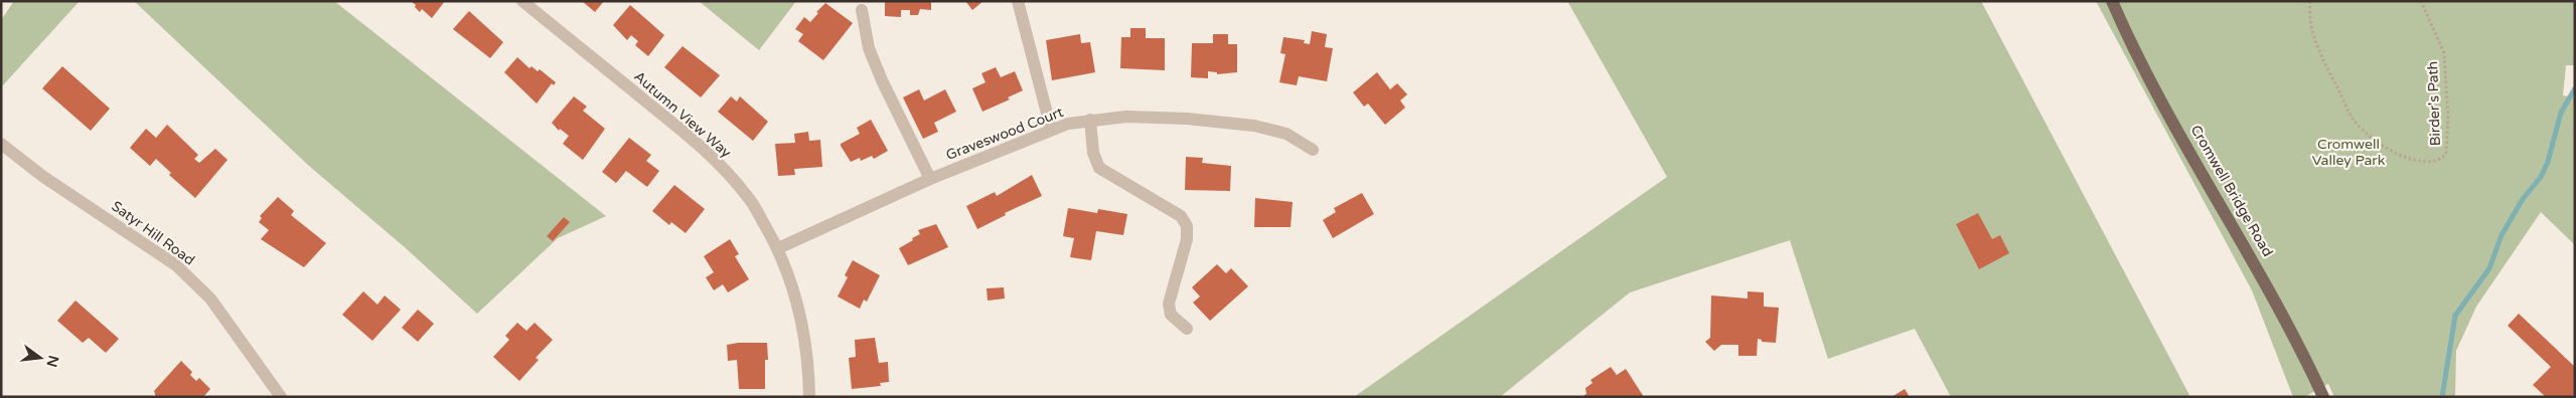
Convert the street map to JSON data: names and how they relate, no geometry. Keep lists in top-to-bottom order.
{
  "streets": {
    "main road": ["Cromwell Bridge Road"],
    "street": ["Autumn View Way", "Graveswood Court", "Satyr Hill Road"],
    "path": ["Birder's Path"]
  },
  "crossings": [
    ["Autumn View Way", "Graveswood Court"]
  ],
  "parks": ["Cromwell Valley Park"],
  "north": "right"
}
